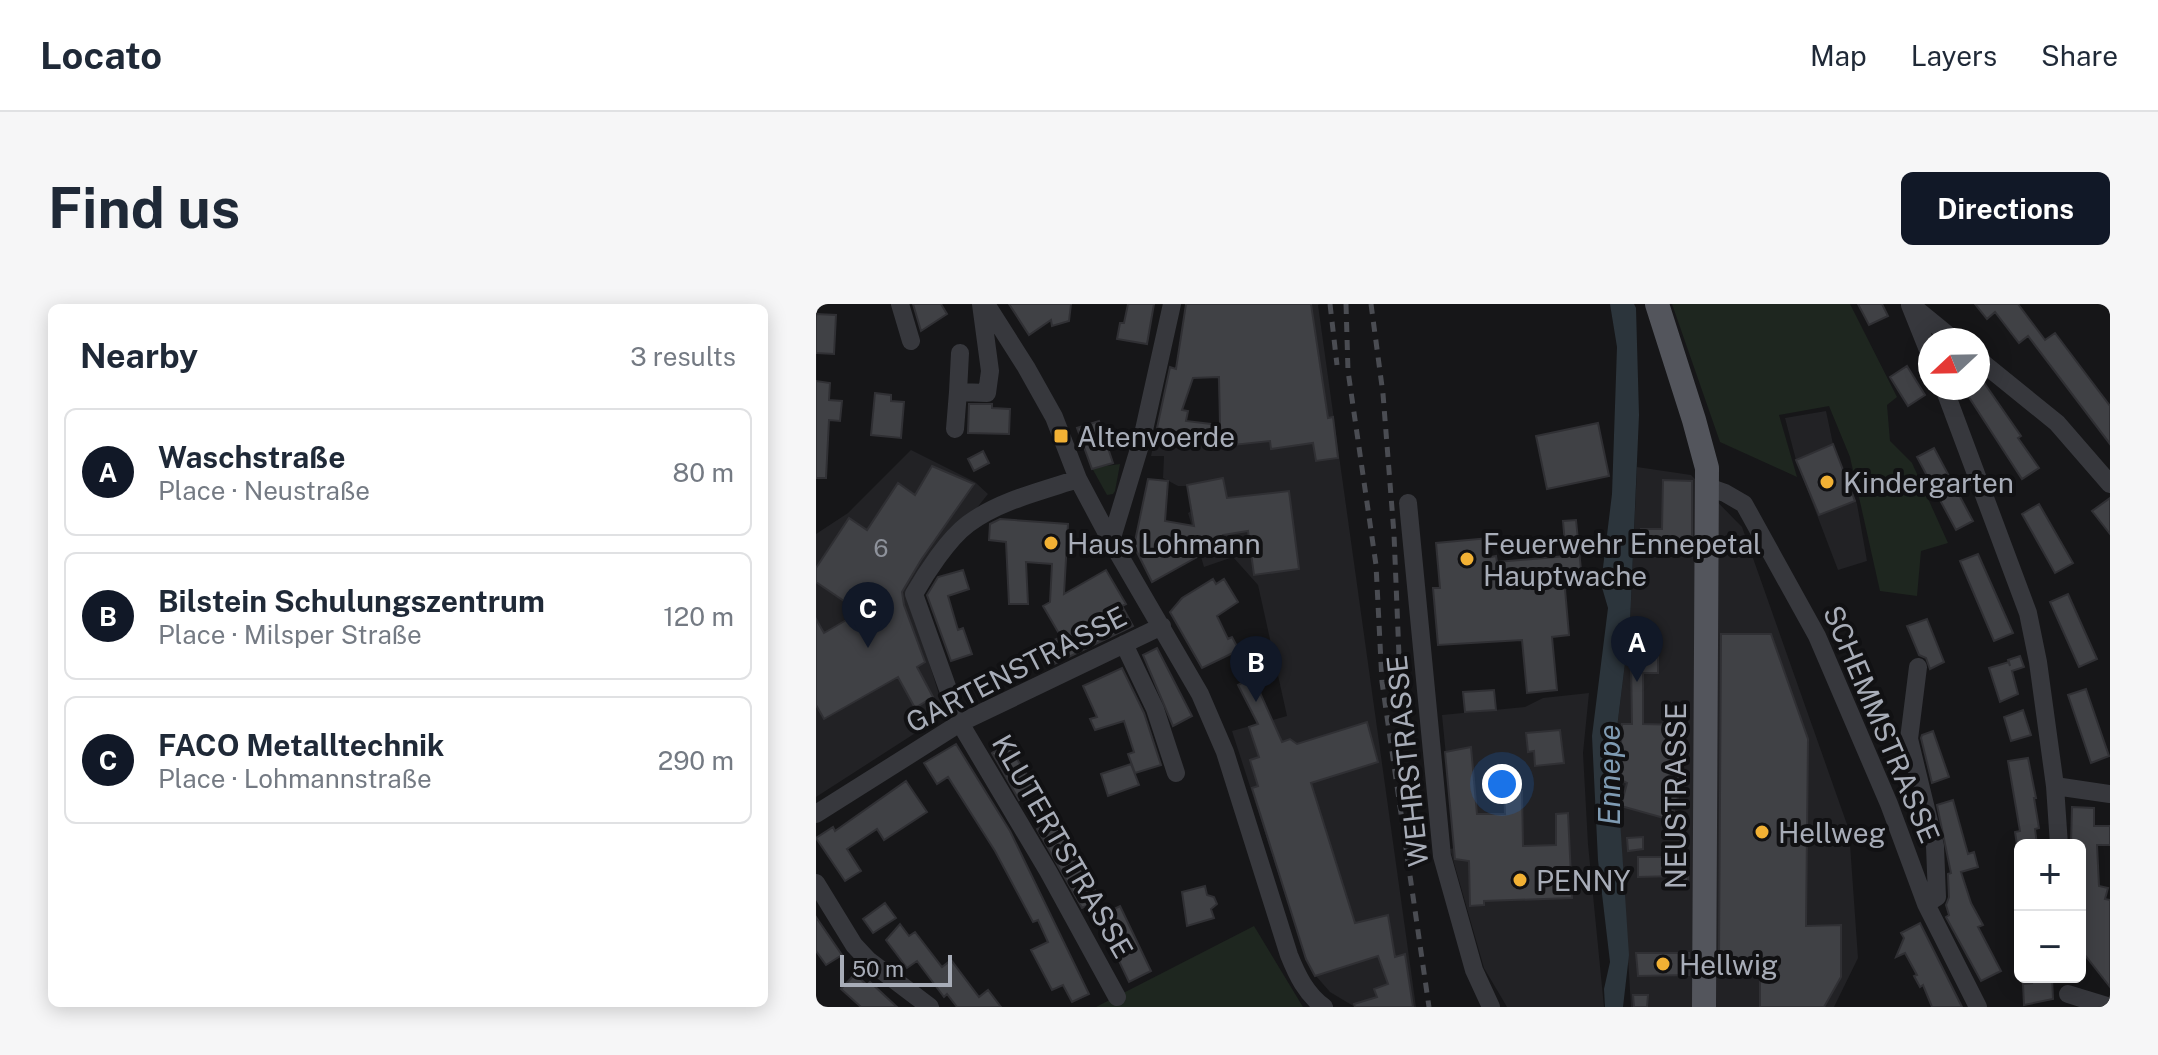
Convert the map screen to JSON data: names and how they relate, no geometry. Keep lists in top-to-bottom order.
{
  "streets": {
    "main road": ["NEUSTRASSE"],
    "street": [
      "GARTENSTRASSE",
      "SCHEMMSTRASSE",
      "WEHRSTRASSE",
      "KLUTERTSTRASSE"
    ]
  },
  "crossings": [
    ["GARTENSTRASSE", "KLUTERTSTRASSE"],
    ["SCHEMMSTRASSE", "NEUSTRASSE"]
  ],
  "water": ["Ennepe"],
  "places": {
    "transit": ["Altenvoerde"],
    "other": [
      "Kindergarten",
      "Haus Lohmann",
      "Feuerwehr Ennepetal Hauptwache",
      "Hellweg",
      "PENNY",
      "Hellwig"
    ]
  },
  "house_numbers": ["6"],
  "scale_bar": "50 m",
  "north": "left",
  "page": {
    "header": "Locato",
    "nav": ["Map", "Layers", "Share"],
    "buttons": "Directions",
    "title": "Find us",
    "heading": ["Nearby", "3 results"],
    "list": [
      {
        "mark": "A",
        "name": "Waschstraße",
        "note": "Place · Neustraße",
        "value": "80 m"
      },
      {
        "mark": "B",
        "name": "Bilstein Schulungszentrum",
        "note": "Place · Milsper Straße",
        "value": "120 m"
      },
      {
        "mark": "C",
        "name": "FACO Metalltechnik",
        "note": "Place · Lohmannstraße",
        "value": "290 m"
      }
    ],
    "pins": ["C", "A", "B"],
    "map_buttons": ["+", "−"],
    "scale": "50 m"
  }
}
